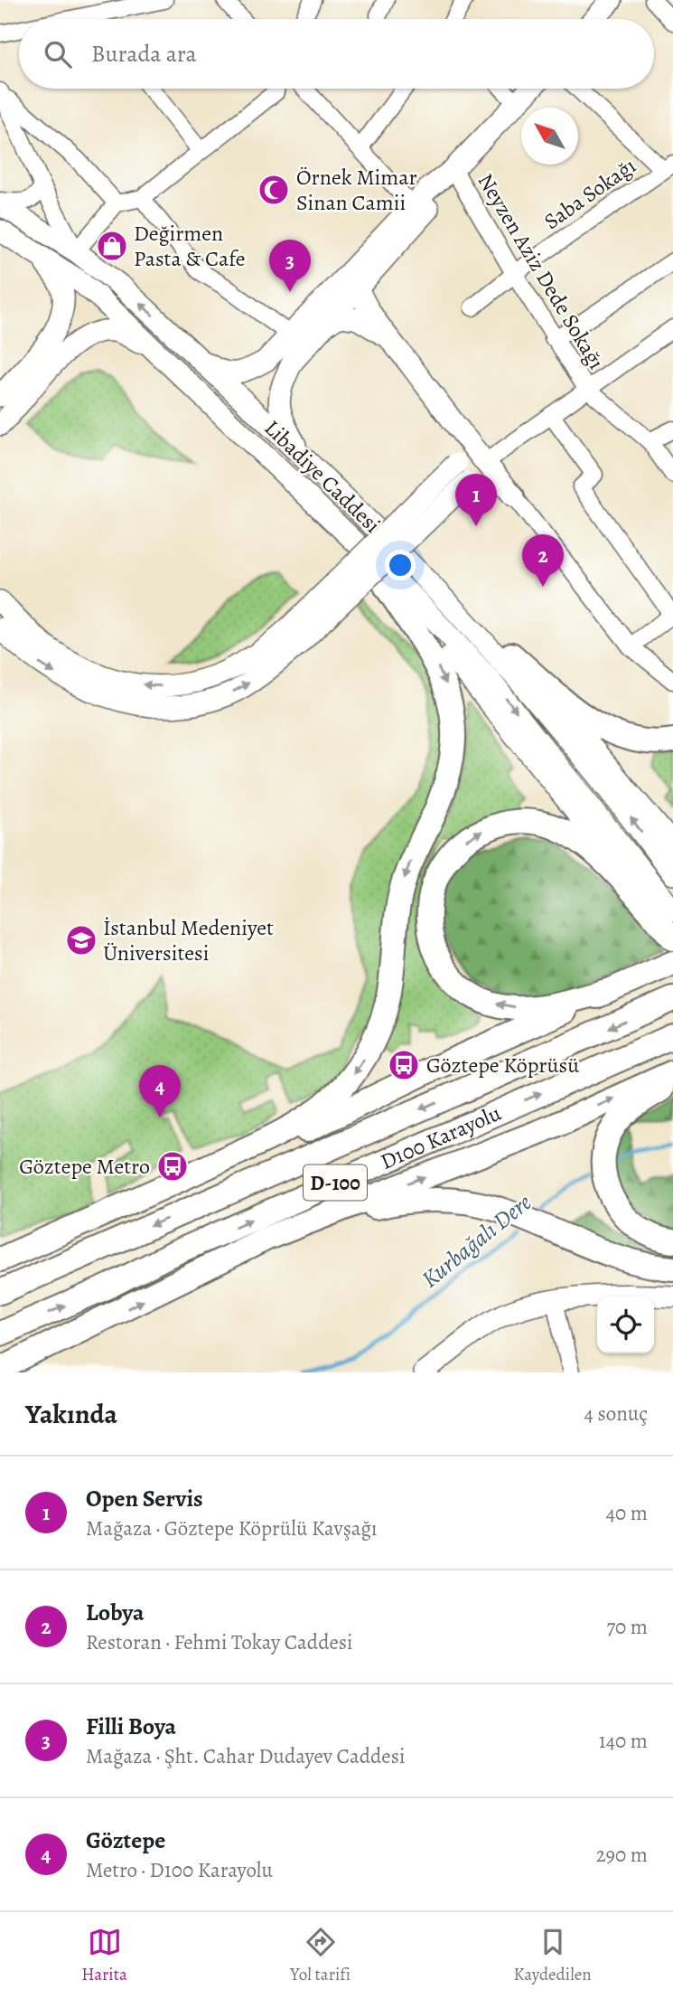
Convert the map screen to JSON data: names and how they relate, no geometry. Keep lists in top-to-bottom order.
{
  "streets": {
    "highway": ["D100 Karayolu", "D-100"],
    "main road": ["Libadiye Caddesi"],
    "street": ["Saba Sokağı", "Neyzen Aziz Dede Sokağı"]
  },
  "crossings": [
    ["Saba Sokağı", "Neyzen Aziz Dede Sokağı"]
  ],
  "water": ["Kurbağalı Dere"],
  "places": {
    "mosque": ["Örnek Mimar Sinan Camii"],
    "shop": ["Değirmen Pasta & Cafe"],
    "school or university": ["İstanbul Medeniyet Üniversitesi"],
    "bus stop": ["Göztepe Köprüsü", "Göztepe Metro"]
  },
  "north": "top left",
  "page": {
    "search": "Burada ara",
    "pins": [
      "3",
      "1",
      "2",
      "4"
    ],
    "heading": ["Yakında", "4 sonuç"],
    "list": [
      {
        "mark": "1",
        "name": "Open Servis",
        "note": "Mağaza · Göztepe Köprülü Kavşağı",
        "value": "40 m"
      },
      {
        "mark": "2",
        "name": "Lobya",
        "note": "Restoran · Fehmi Tokay Caddesi",
        "value": "70 m"
      },
      {
        "mark": "3",
        "name": "Filli Boya",
        "note": "Mağaza · Şht. Cahar Dudayev Caddesi",
        "value": "140 m"
      },
      {
        "mark": "4",
        "name": "Göztepe",
        "note": "Metro · D100 Karayolu",
        "value": "290 m"
      }
    ],
    "nav": ["Harita", "Yol tarifi", "Kaydedilen"]
  }
}
